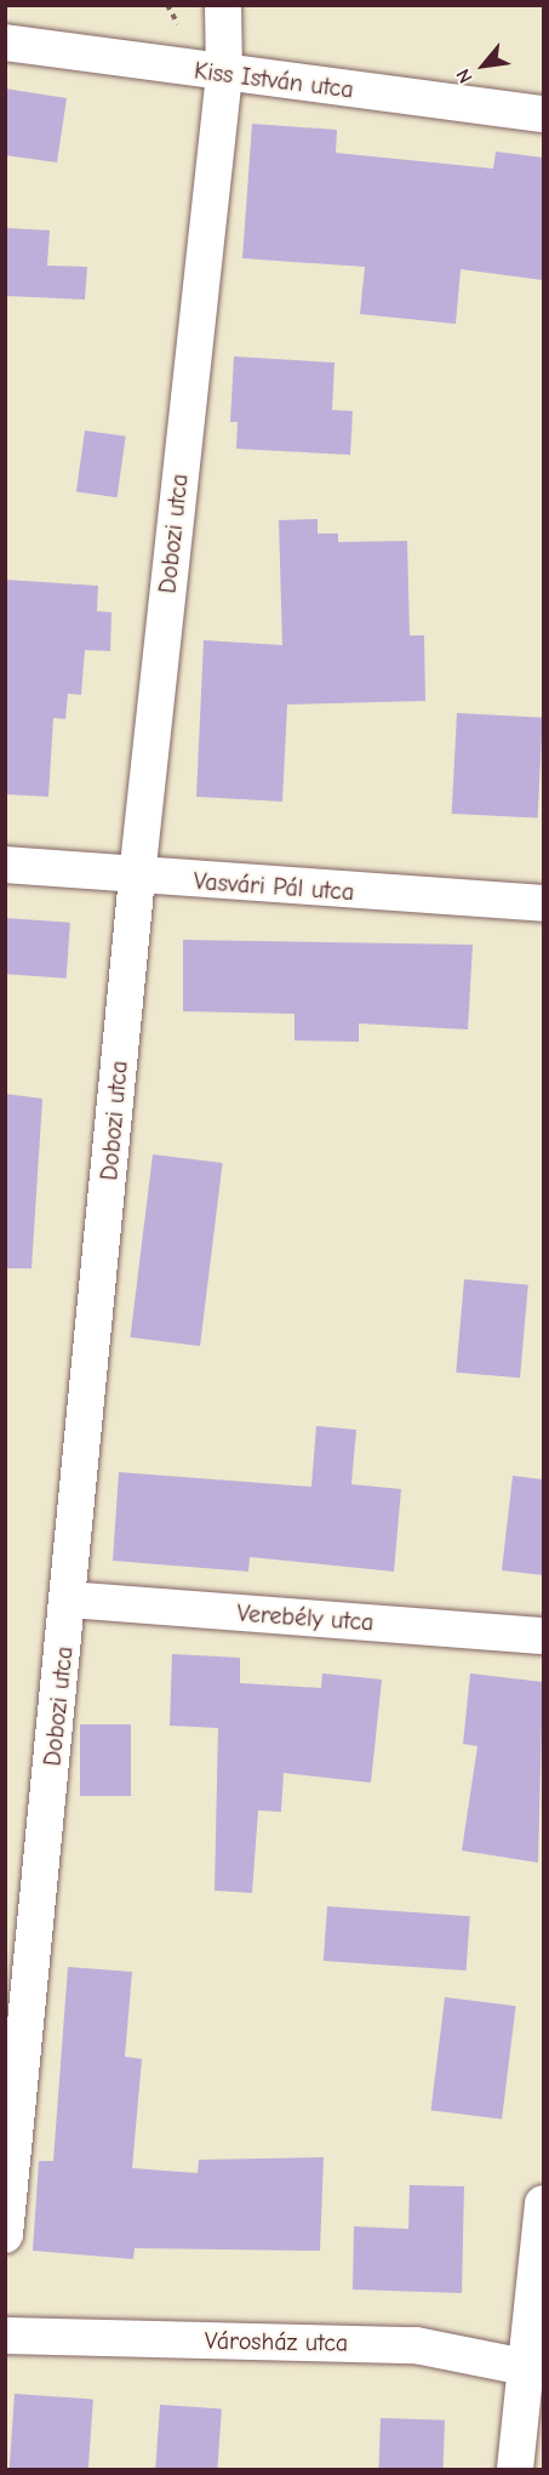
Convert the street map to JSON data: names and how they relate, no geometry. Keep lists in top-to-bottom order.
{
  "streets": {
    "street": [
      "Kiss István utca",
      "Dobozi utca",
      "Vasvári Pál utca",
      "Verebély utca",
      "Városház utca"
    ]
  },
  "crossings": [
    ["Kiss István utca", "Dobozi utca"],
    ["Dobozi utca", "Vasvári Pál utca"],
    ["Dobozi utca", "Verebély utca"]
  ],
  "north": "bottom left"
}
